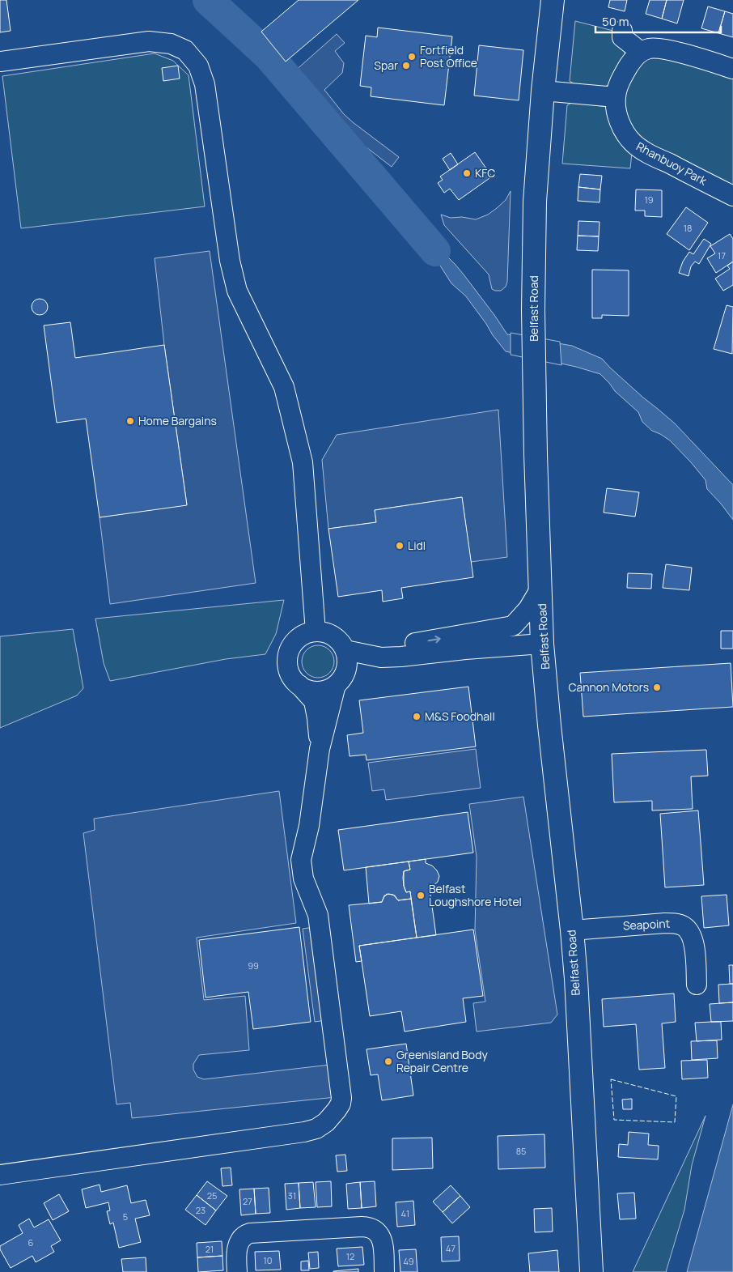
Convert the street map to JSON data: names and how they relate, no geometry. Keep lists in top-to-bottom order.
{
  "streets": {
    "highway": ["Belfast Road"],
    "street": ["Rhanbuoy Park", "Seapoint"]
  },
  "crossings": [
    ["Belfast Road", "Seapoint"]
  ],
  "places": [
    "Fortfield Post Office",
    "Spar",
    "KFC",
    "Home Bargains",
    "Lidl",
    "Cannon Motors",
    "M&S Foodhall",
    "Belfast Loughshore Hotel",
    "Greenisland Body Repair Centre"
  ],
  "house_numbers": [
    "19",
    "18",
    "17",
    "99",
    "85",
    "25",
    "31",
    "27",
    "23",
    "41",
    "5",
    "6",
    "47",
    "21",
    "12",
    "10",
    "49"
  ],
  "scale_bar": "50 m"
}
